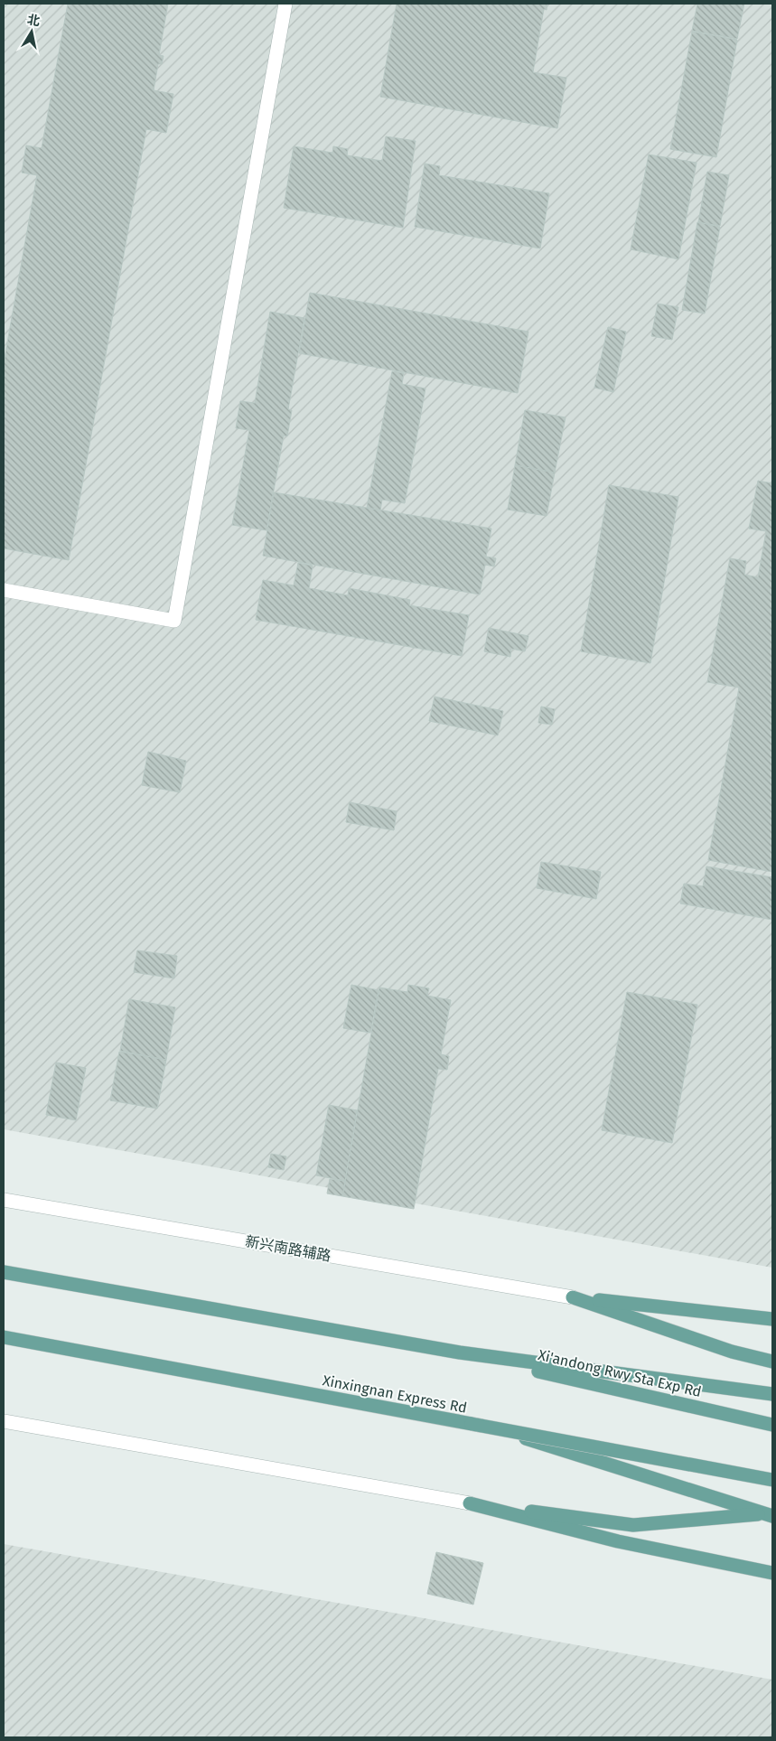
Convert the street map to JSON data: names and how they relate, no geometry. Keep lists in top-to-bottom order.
{
  "streets": {
    "main road": ["Xi'andong Rwy Sta Exp Rd", "Xinxingnan Express Rd"],
    "street": ["新兴南路辅路"]
  },
  "north": "top"
}
